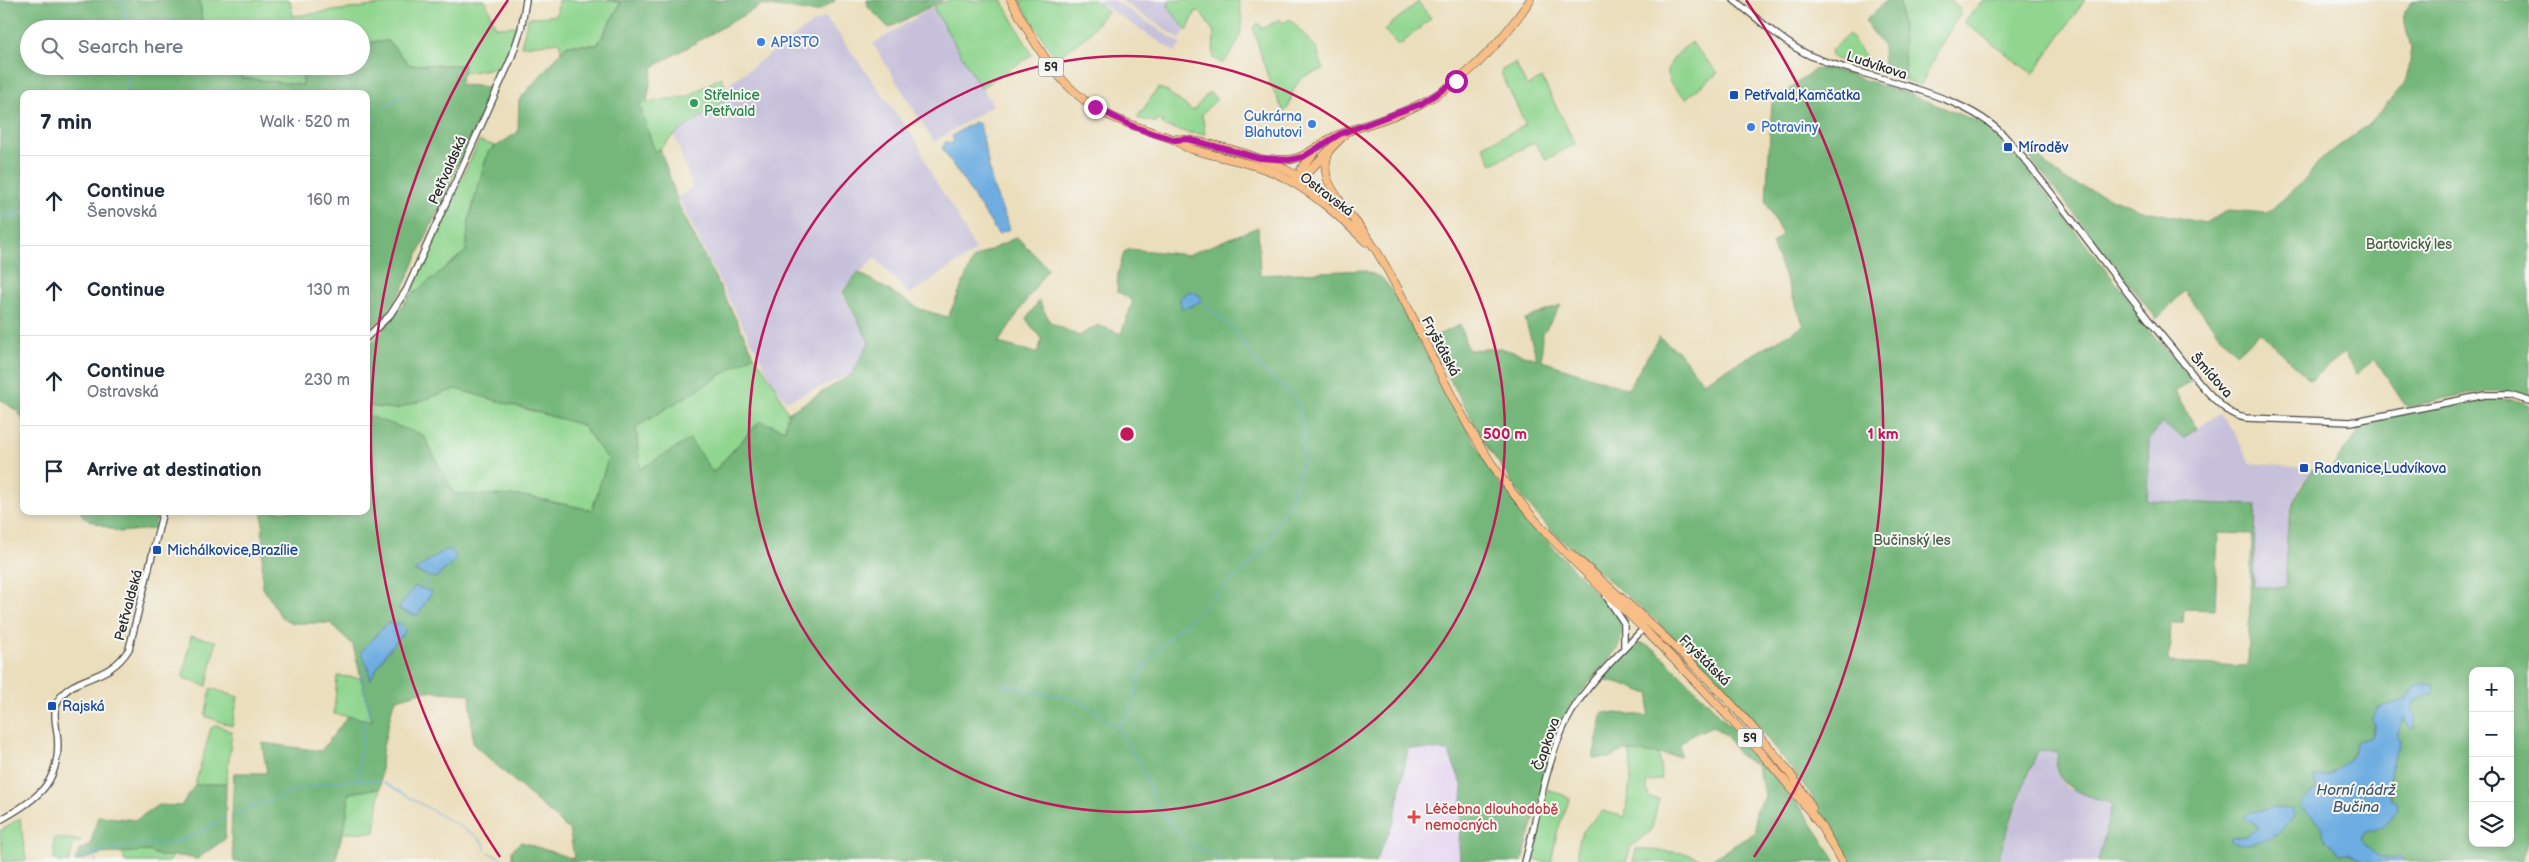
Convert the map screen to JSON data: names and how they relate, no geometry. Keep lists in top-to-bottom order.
{
  "streets": {
    "main road": ["59", "Ostravská", "Fryštátská"],
    "street": [
      "Ludvíkova",
      "Petřvaldská",
      "Šmídova",
      "Čapkova"
    ]
  },
  "crossings": [
    ["Ludvíkova", "Šmídova"],
    ["Ostravská", "Fryštátská"],
    ["Fryštátská", "Čapkova"]
  ],
  "water": ["Horní nádrž Bučina"],
  "parks": ["Bartovický les", "Bučinský les"],
  "places": {
    "other": [
      "APISTO",
      "Střelnice Petřvald",
      "Cukrárna Blahutovi",
      "Potraviny"
    ],
    "transit": [
      "Petřvald,Kamčatka",
      "Míroděv",
      "Radvanice,Ludvíkova",
      "Michálkovice,Brazílie",
      "Rajská"
    ],
    "health": ["Léčebna dlouhodobě nemocných"]
  },
  "page": {
    "search": "Search here",
    "heading": ["7 min", "Walk · 520 m"],
    "list": [
      ["Continue", "Šenovská", "160 m"],
      ["Continue", "130 m"],
      ["Continue", "Ostravská", "230 m"],
      "Arrive at destination"
    ],
    "map_buttons": ["+", "−"]
  },
  "rings": ["500 m", "1 km"]
}
